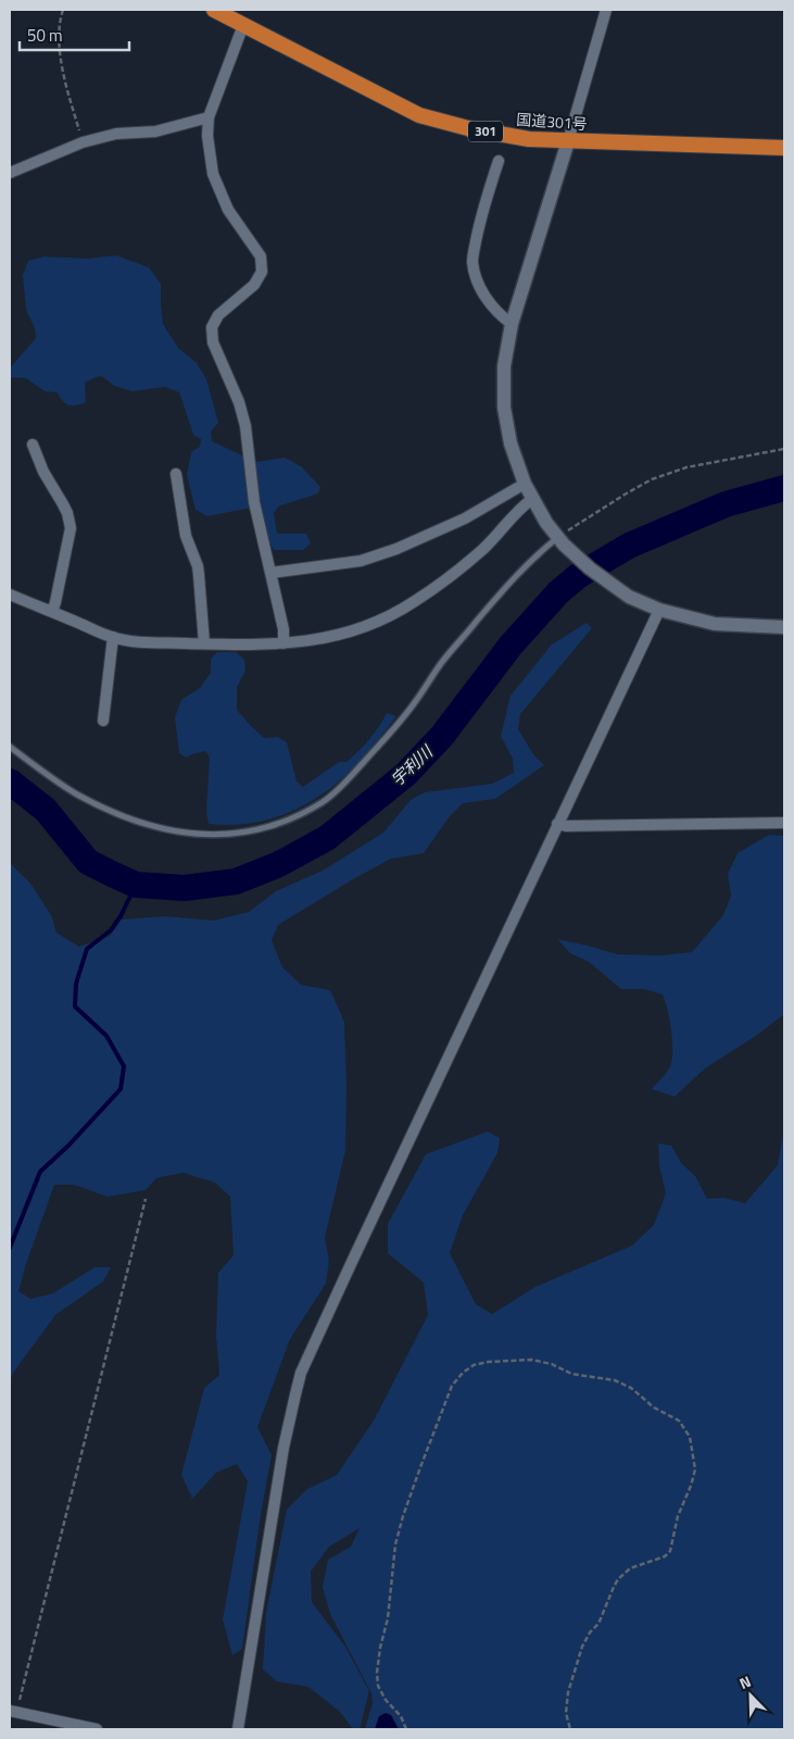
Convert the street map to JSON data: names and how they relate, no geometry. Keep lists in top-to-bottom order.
{
  "streets": {
    "highway": ["国道301号", "301"]
  },
  "water": ["宇利川"],
  "scale_bar": "50 m",
  "north": "top left"
}
